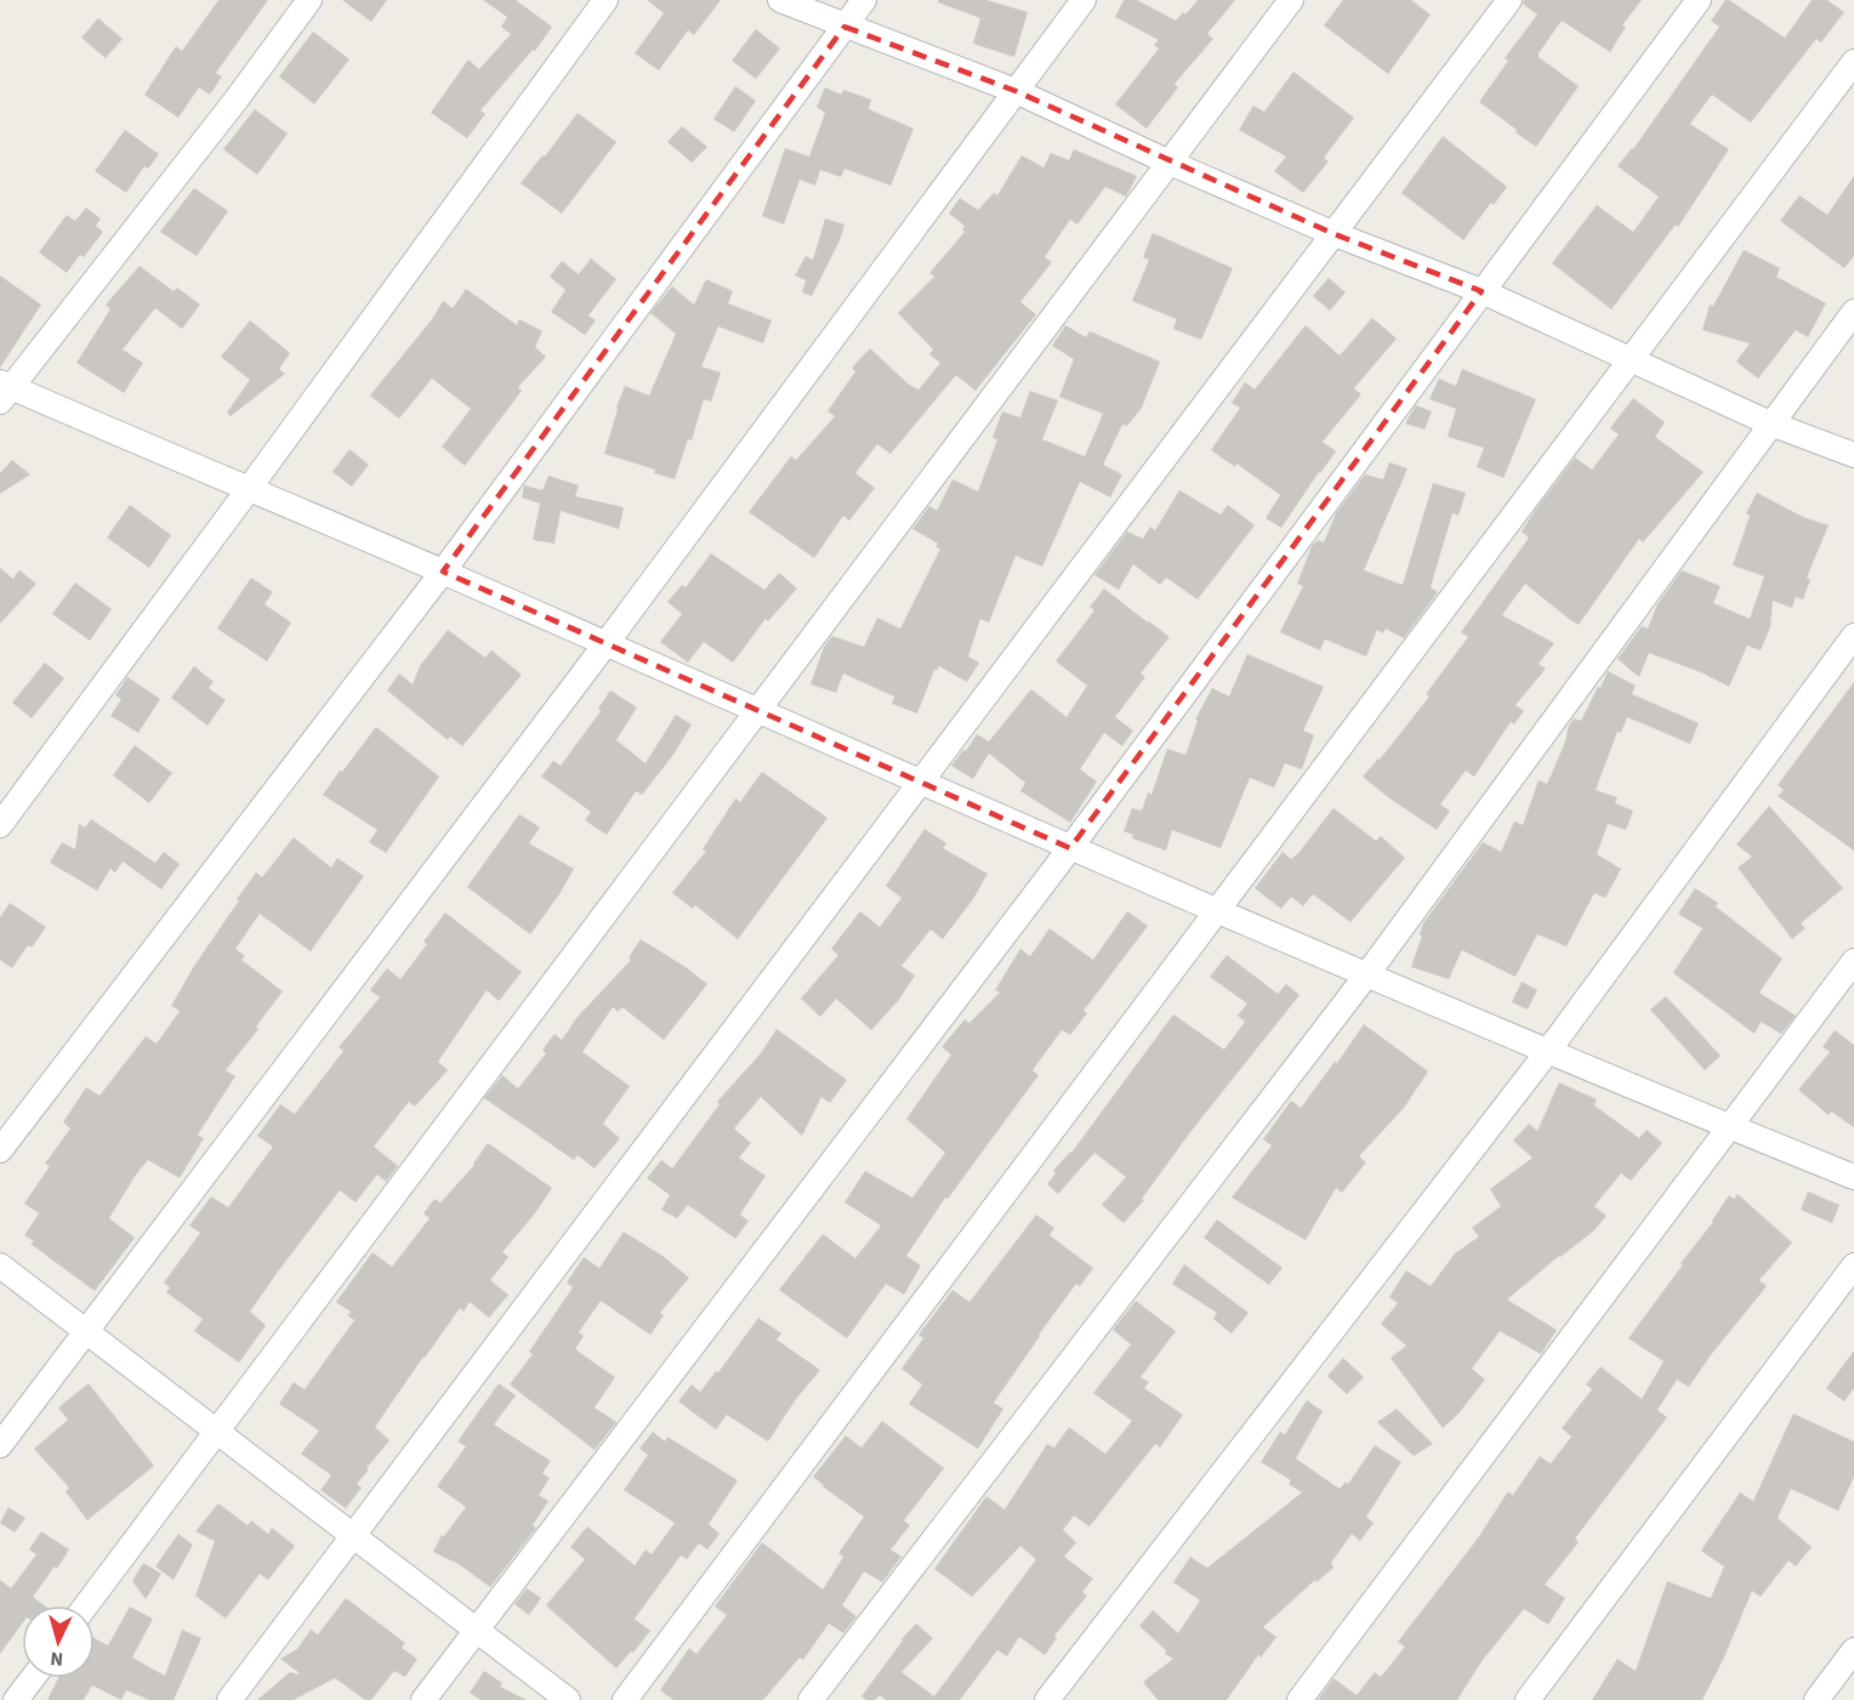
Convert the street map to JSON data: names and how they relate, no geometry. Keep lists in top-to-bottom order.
{
  "north": "bottom"
}
